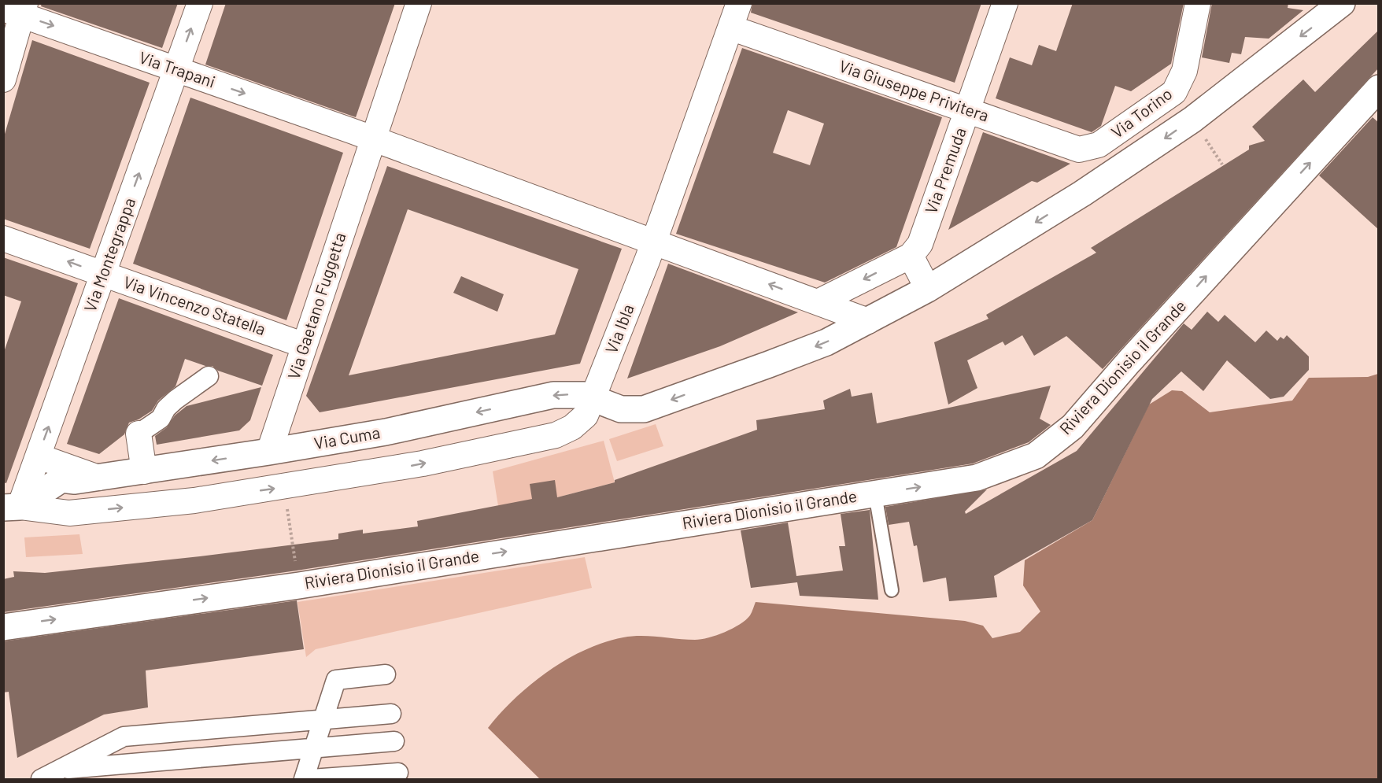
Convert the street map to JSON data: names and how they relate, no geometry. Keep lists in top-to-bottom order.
{
  "streets": {
    "street": [
      "Via Trapani",
      "Via Giuseppe Privitera",
      "Via Torino",
      "Via Premuda",
      "Via Montegrappa",
      "Via Vincenzo Statella",
      "Via Gaetano Fuggetta",
      "Via Ibla",
      "Riviera Dionisio il Grande",
      "Via Cuma"
    ]
  },
  "crossings": [
    ["Via Trapani", "Via Montegrappa"],
    ["Via Trapani", "Via Gaetano Fuggetta"],
    ["Via Trapani", "Via Ibla"],
    ["Via Trapani", "Via Cuma"],
    ["Via Giuseppe Privitera", "Via Torino"],
    ["Via Giuseppe Privitera", "Via Premuda"],
    ["Via Giuseppe Privitera", "Via Ibla"],
    ["Via Montegrappa", "Via Vincenzo Statella"],
    ["Via Montegrappa", "Via Ibla"],
    ["Via Montegrappa", "Via Cuma"],
    ["Via Vincenzo Statella", "Via Gaetano Fuggetta"],
    ["Via Gaetano Fuggetta", "Via Cuma"],
    ["Via Ibla", "Via Cuma"]
  ],
  "one_way": ["Via Montegrappa", "Via Ibla", "Via Cuma"]
}
